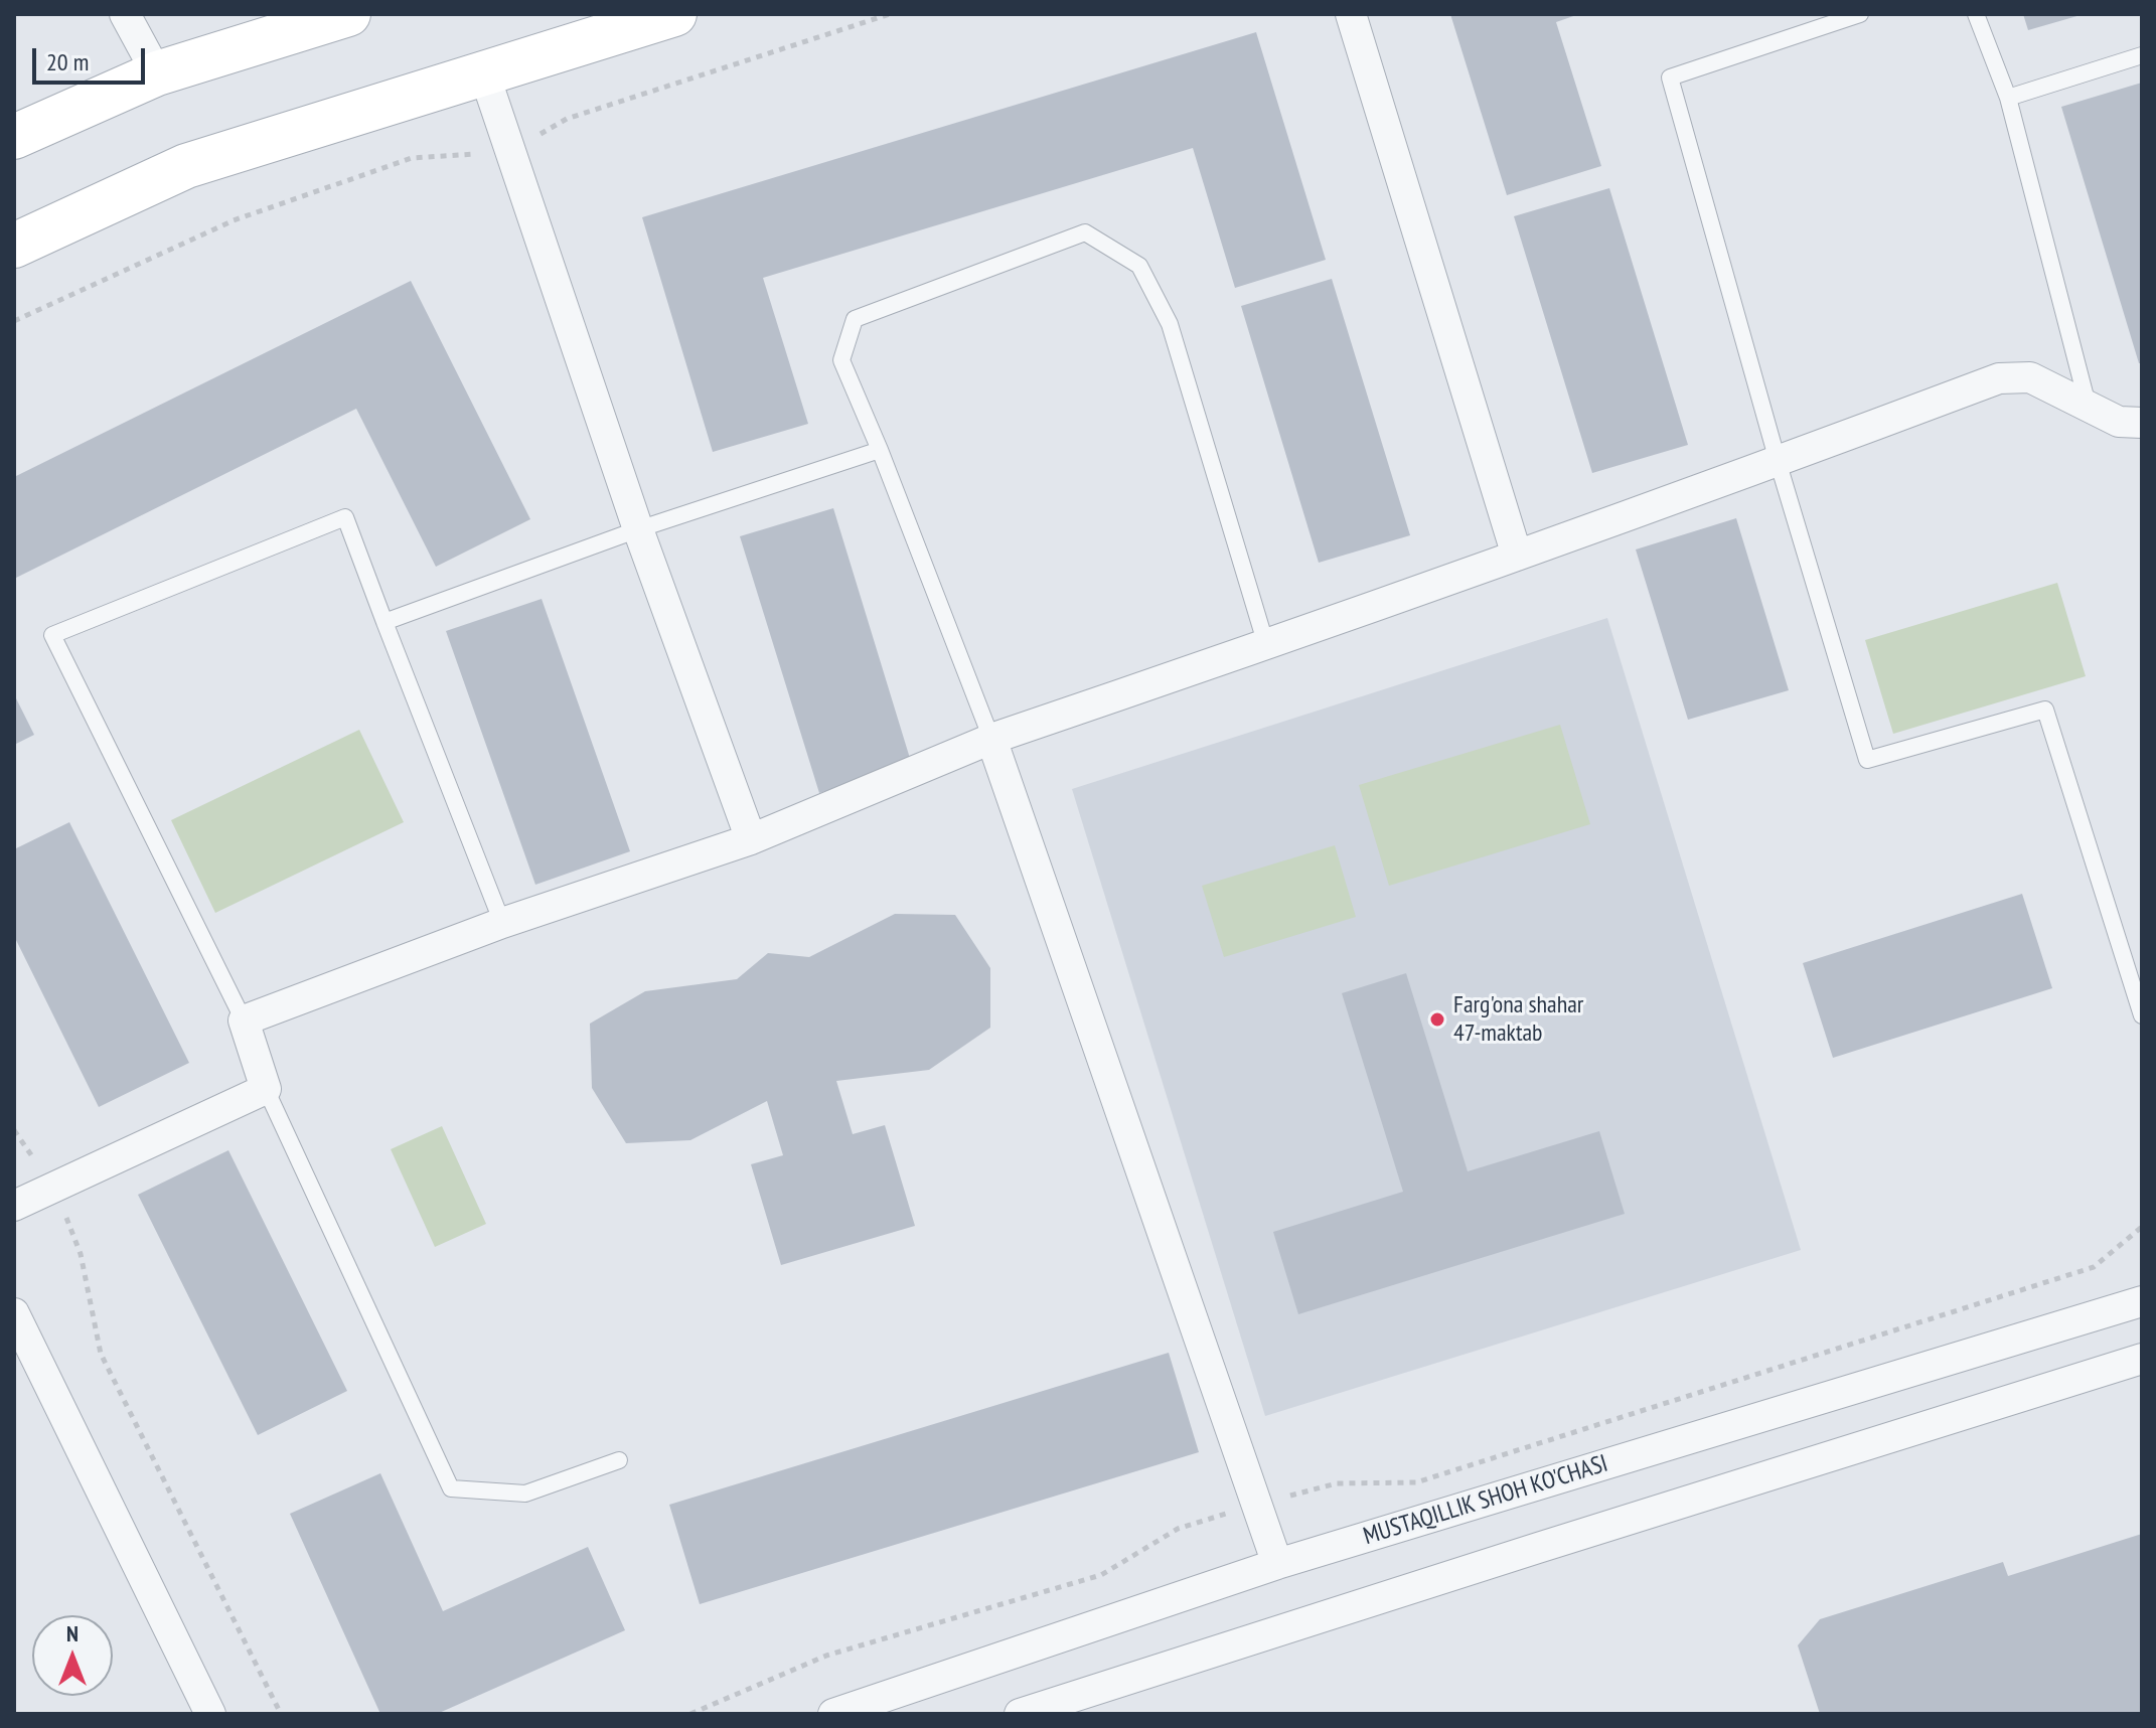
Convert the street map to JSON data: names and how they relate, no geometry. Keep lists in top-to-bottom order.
{
  "streets": {
    "street": ["MUSTAQILLIK SHOH KO'CHASI"]
  },
  "places": ["Farg'ona shahar 47-maktab"],
  "scale_bar": "20 m",
  "north": "top"
}
